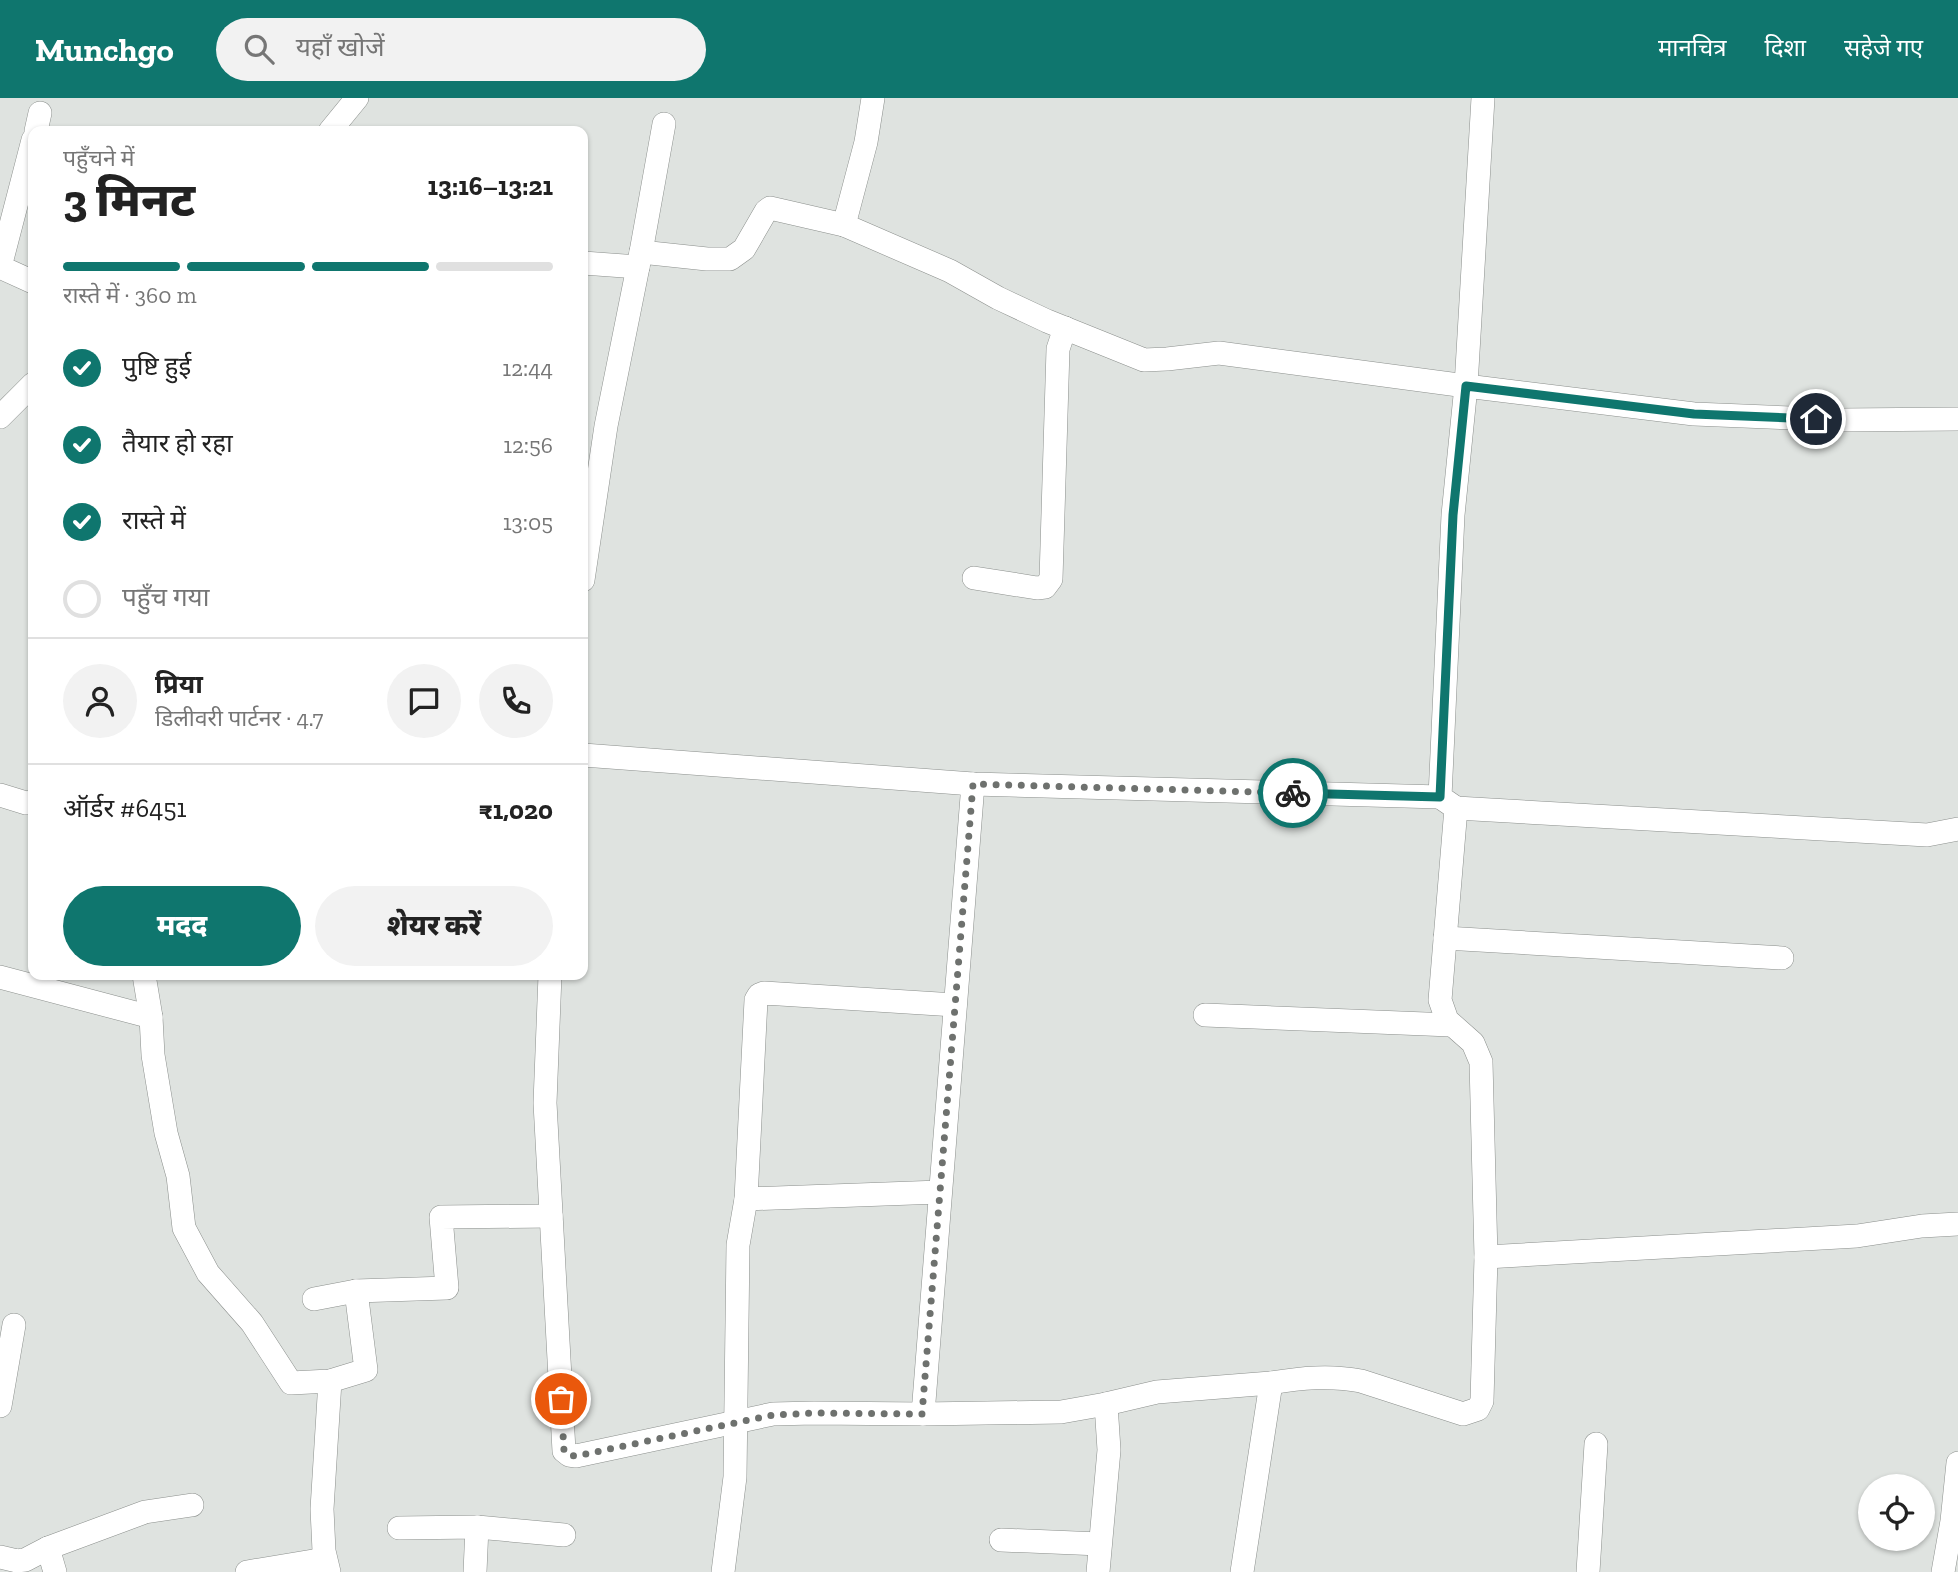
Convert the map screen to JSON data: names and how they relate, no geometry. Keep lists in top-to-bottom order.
{
  "page": {
    "header": "Munchgo",
    "search": "यहाँ खोजें",
    "nav": ["मानचित्र", "दिशा", "सहेजे गए"],
    "heading": ["3 मिनट", "पहुँचने में", "13:16–13:21"],
    "panel": [
      "प्रिया",
      "डिलीवरी पार्टनर · 4.7",
      "ऑर्डर #6451",
      "₹1,020"
    ],
    "bar": "रास्ते में · 360 m",
    "list": [
      ["पुष्टि हुई", "12:44"],
      ["तैयार हो रहा", "12:56"],
      ["रास्ते में", "13:05"],
      "पहुँच गया"
    ],
    "buttons": ["मदद", "शेयर करें"]
  }
}
